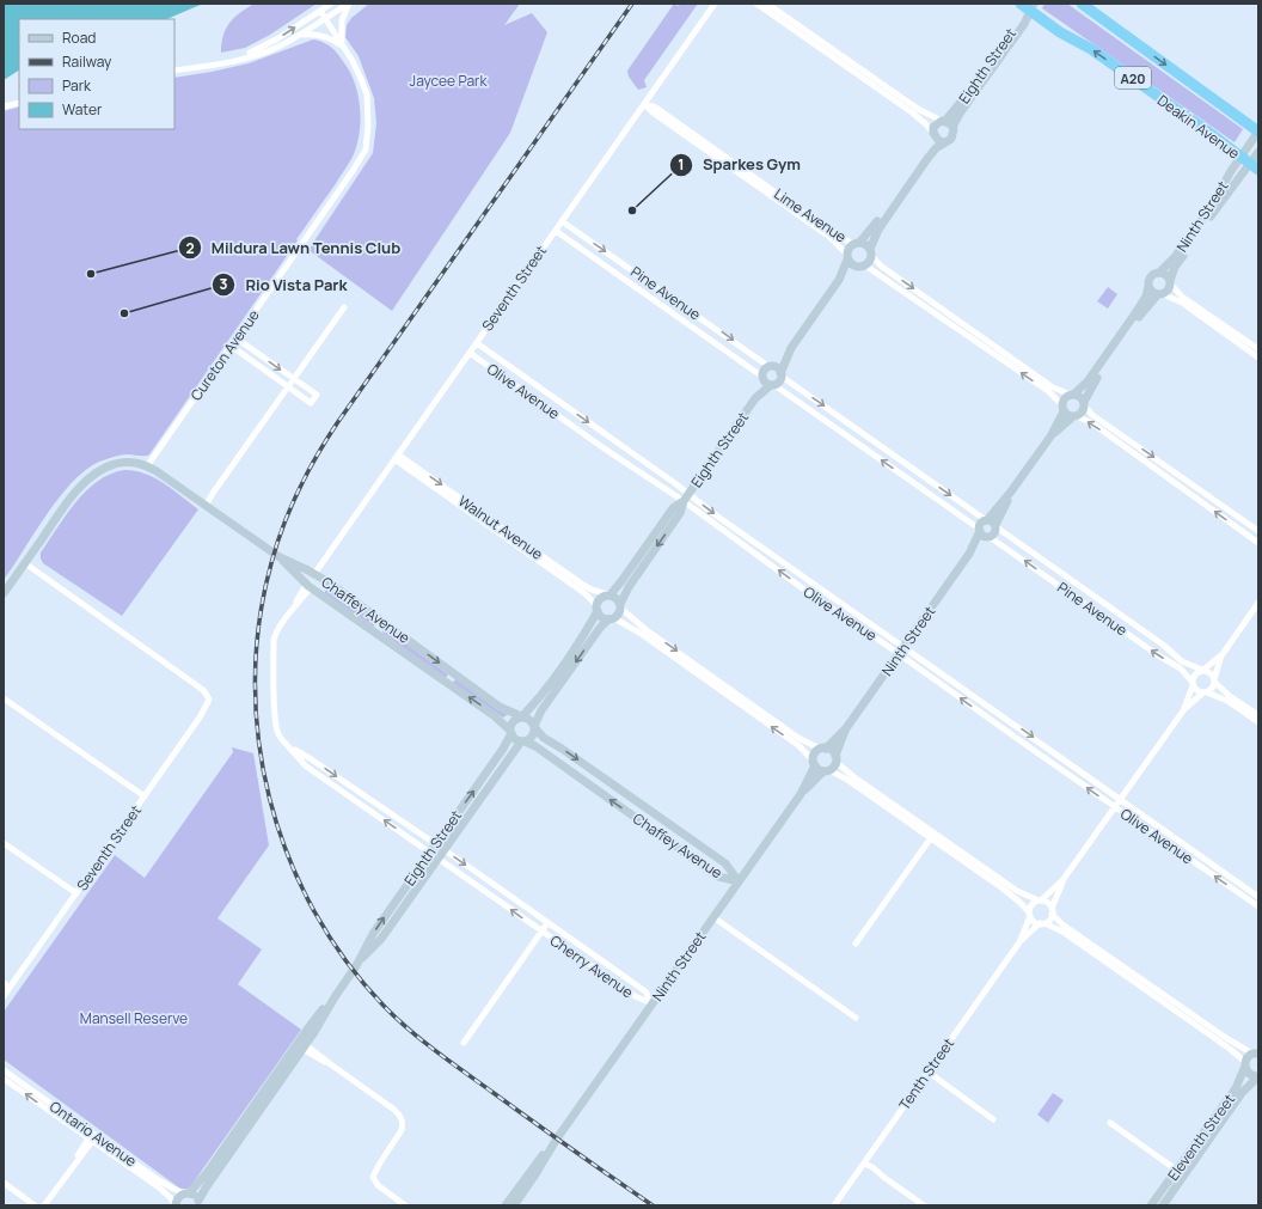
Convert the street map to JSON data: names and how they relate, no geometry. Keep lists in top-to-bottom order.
{
  "streets": {
    "highway": ["A20", "Deakin Avenue"],
    "street": [
      "Eighth Street",
      "Lime Avenue",
      "Ninth Street",
      "Seventh Street",
      "Pine Avenue",
      "Cureton Avenue",
      "Olive Avenue",
      "Walnut Avenue",
      "Chaffey Avenue",
      "Cherry Avenue",
      "Tenth Street",
      "Ontario Avenue",
      "Eleventh Street"
    ]
  },
  "crossings": [
    ["Eighth Street", "Deakin Avenue"],
    ["Eighth Street", "Pine Avenue"],
    ["Eighth Street", "Olive Avenue"],
    ["Eighth Street", "Walnut Avenue"],
    ["Eighth Street", "Chaffey Avenue"],
    ["Eighth Street", "Cherry Avenue"],
    ["Eighth Street", "Ontario Avenue"],
    ["A20", "Ninth Street"],
    ["Deakin Avenue", "Ninth Street"],
    ["Lime Avenue", "Seventh Street"],
    ["Ninth Street", "Pine Avenue"],
    ["Ninth Street", "Olive Avenue"],
    ["Ninth Street", "Chaffey Avenue"],
    ["Ninth Street", "Cherry Avenue"],
    ["Seventh Street", "Pine Avenue"],
    ["Seventh Street", "Olive Avenue"],
    ["Seventh Street", "Walnut Avenue"],
    ["Seventh Street", "Chaffey Avenue"],
    ["Cureton Avenue", "Chaffey Avenue"],
    ["Chaffey Avenue", "Cherry Avenue"]
  ],
  "parks": ["Jaycee Park", "Mansell Reserve"],
  "places": ["Sparkes Gym", "Mildura Lawn Tennis Club", "Rio Vista Park"],
  "legend": [
    "Road",
    "Railway",
    "Park",
    "Water"
  ]
}
